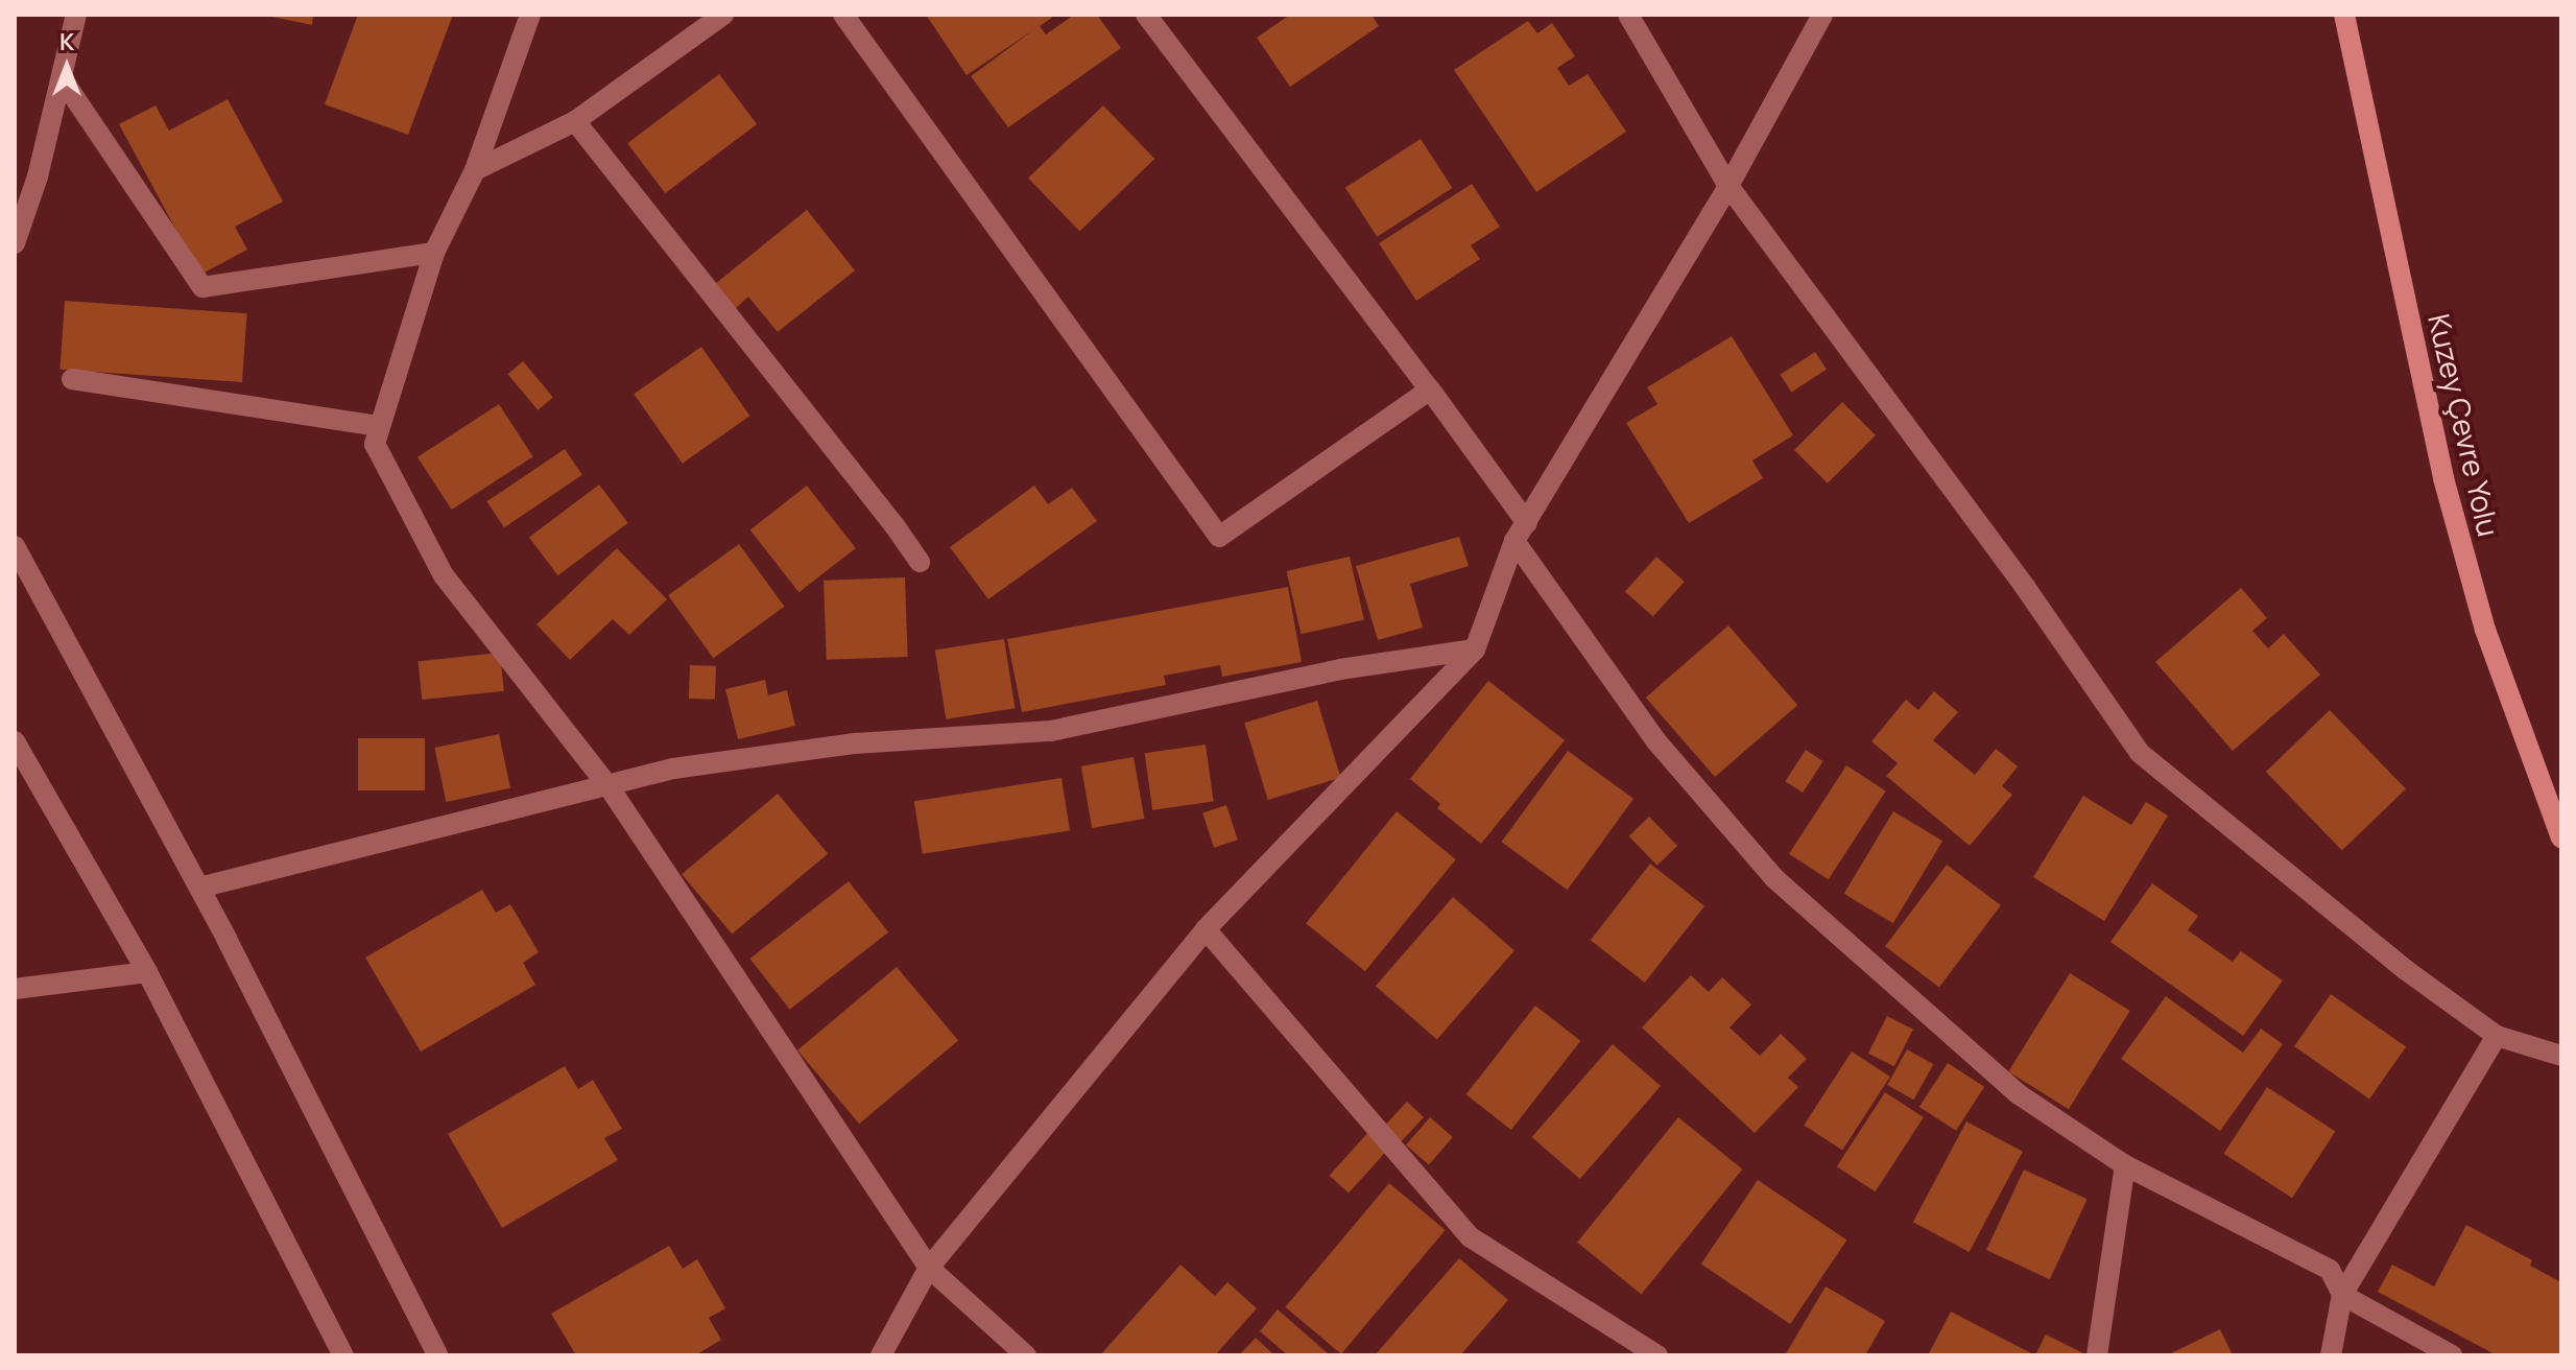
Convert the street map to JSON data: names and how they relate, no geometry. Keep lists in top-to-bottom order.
{
  "streets": {
    "main road": ["Kuzey Çevre Yolu"]
  },
  "north": "top"
}
